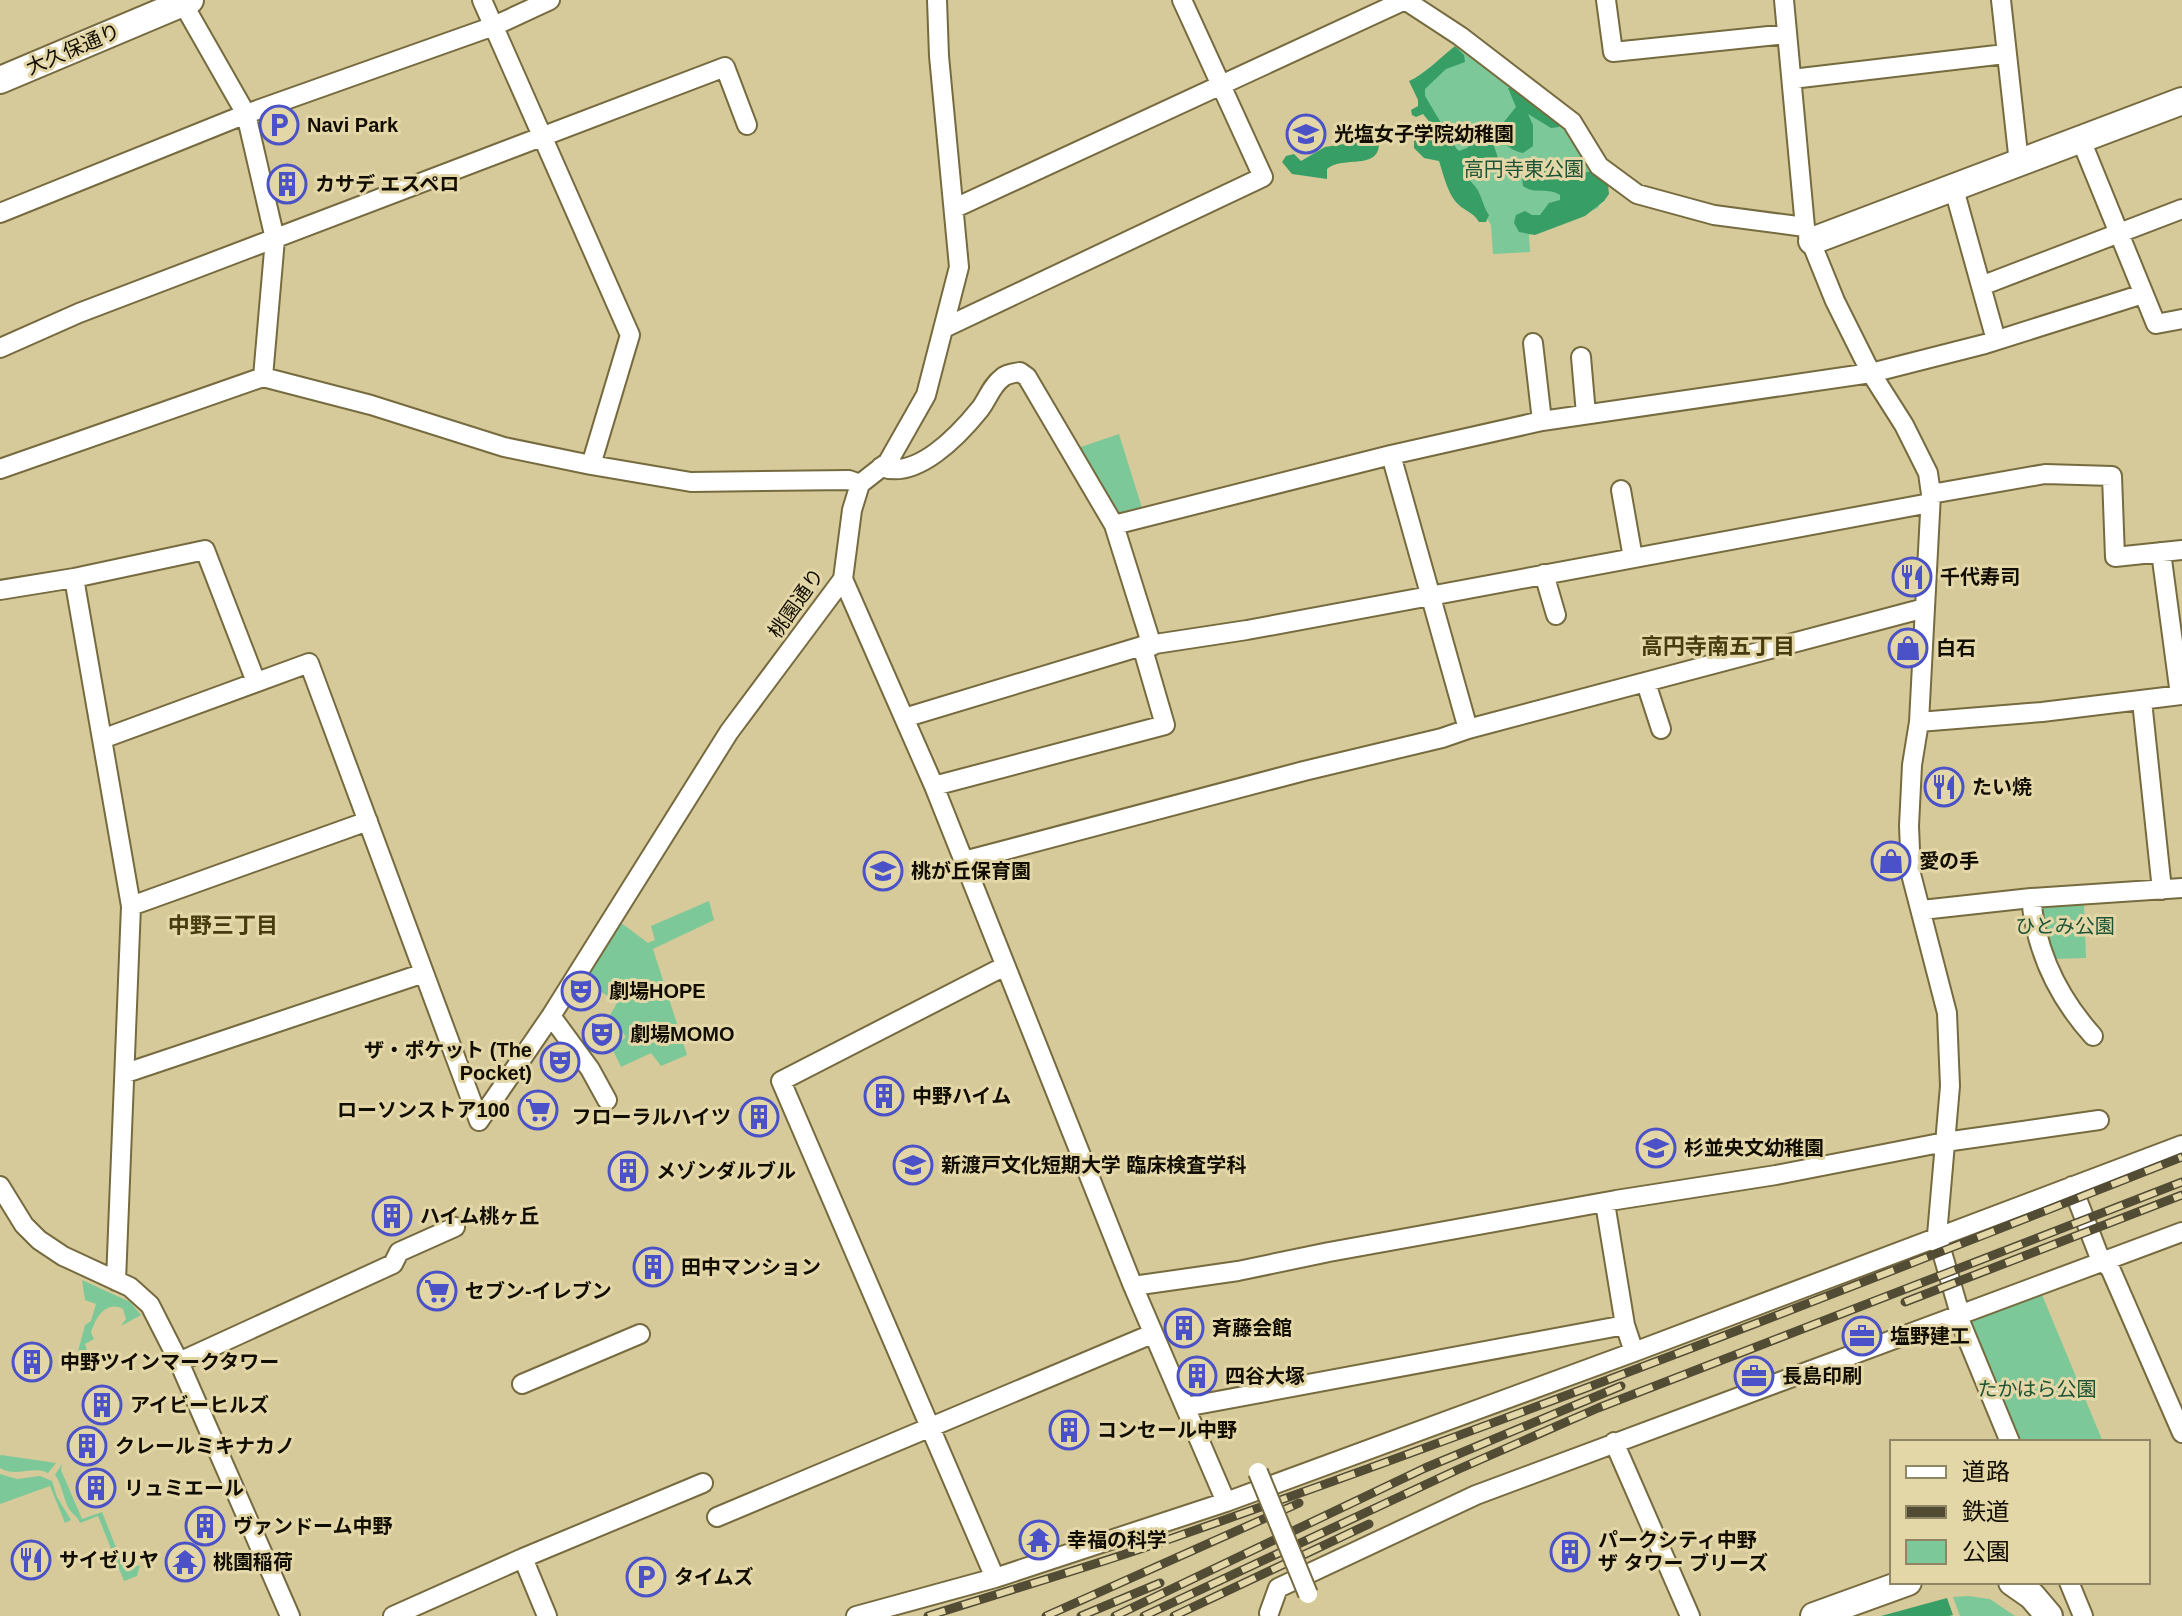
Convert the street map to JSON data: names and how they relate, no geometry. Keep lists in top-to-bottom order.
{
  "streets": {
    "street": ["大久保通り", "桃園通り"]
  },
  "districts": ["高円寺南五丁目", "中野三丁目"],
  "parks": ["高円寺東公園", "ひとみ公園", "たかはら公園"],
  "places": {
    "parking": ["Navi Park", "タイムズ"],
    "school or university": [
      "光塩女子学院幼稚園",
      "桃が丘保育園",
      "杉並央文幼稚園",
      "新渡戸文化短期大学 臨床検査学科"
    ],
    "building": [
      "カサデ エスペロ",
      "中野ハイム",
      "フローラルハイツ",
      "メゾンダルブル",
      "ハイム桃ヶ丘",
      "田中マンション",
      "斉藤会館",
      "中野ツインマークタワー",
      "四谷大塚",
      "アイビーヒルズ",
      "コンセール中野",
      "クレールミキナカノ",
      "リュミエール",
      "ヴァンドーム中野",
      "パークシティ中野 ザ タワー ブリーズ"
    ],
    "restaurant": ["千代寿司", "たい焼", "サイゼリヤ"],
    "shop": ["白石", "愛の手"],
    "theatre": ["劇場HOPE", "劇場MOMO", "ザ・ポケット (The Pocket)"],
    "supermarket": ["ローソンストア100", "セブン-イレブン"],
    "office": ["塩野建工", "長島印刷"],
    "temple": ["幸福の科学", "桃園稲荷"]
  },
  "legend": ["道路", "鉄道", "公園"]
}
